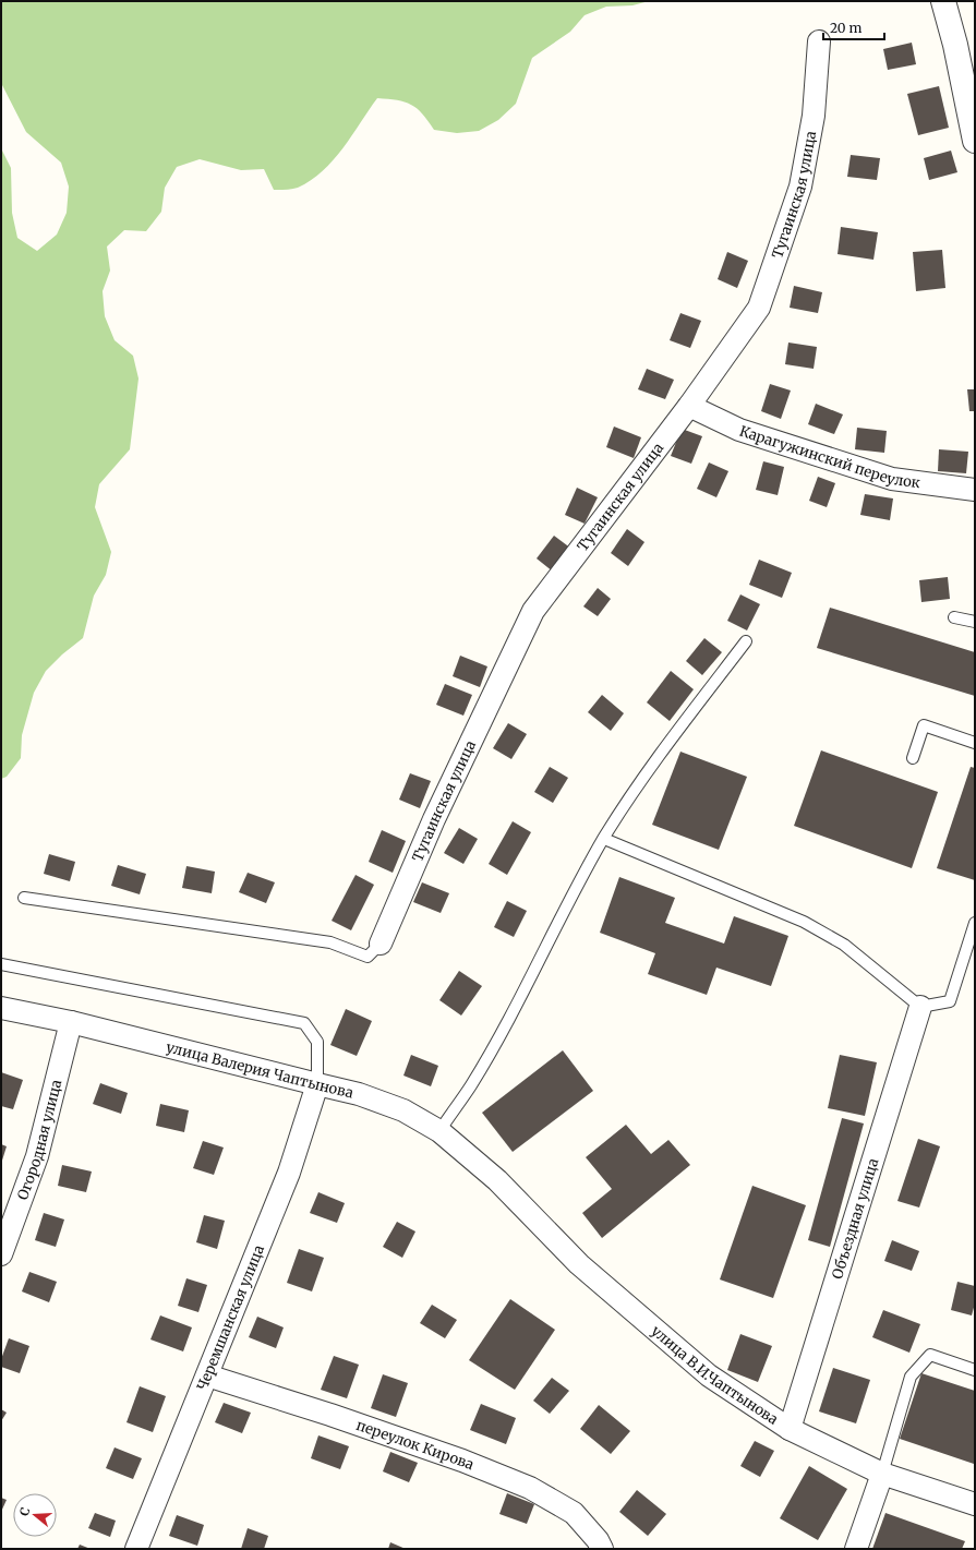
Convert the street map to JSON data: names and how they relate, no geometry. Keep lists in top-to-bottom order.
{
  "streets": {
    "street": [
      "Тугаинская улица",
      "Карагужинский переулок",
      "улица Валерия Чаптынова",
      "Огородная улица",
      "Объездная улица",
      "Черемшанская улица",
      "улица В.И.Чаптынова",
      "переулок Кирова"
    ]
  },
  "crossings": [
    ["Тугаинская улица", "Карагужинский переулок"],
    ["улица Валерия Чаптынова", "Огородная улица"],
    ["улица Валерия Чаптынова", "Черемшанская улица"],
    ["улица Валерия Чаптынова", "улица В.И.Чаптынова"],
    ["Объездная улица", "улица В.И.Чаптынова"],
    ["Черемшанская улица", "переулок Кирова"]
  ],
  "scale_bar": "20 m",
  "north": "left"
}
